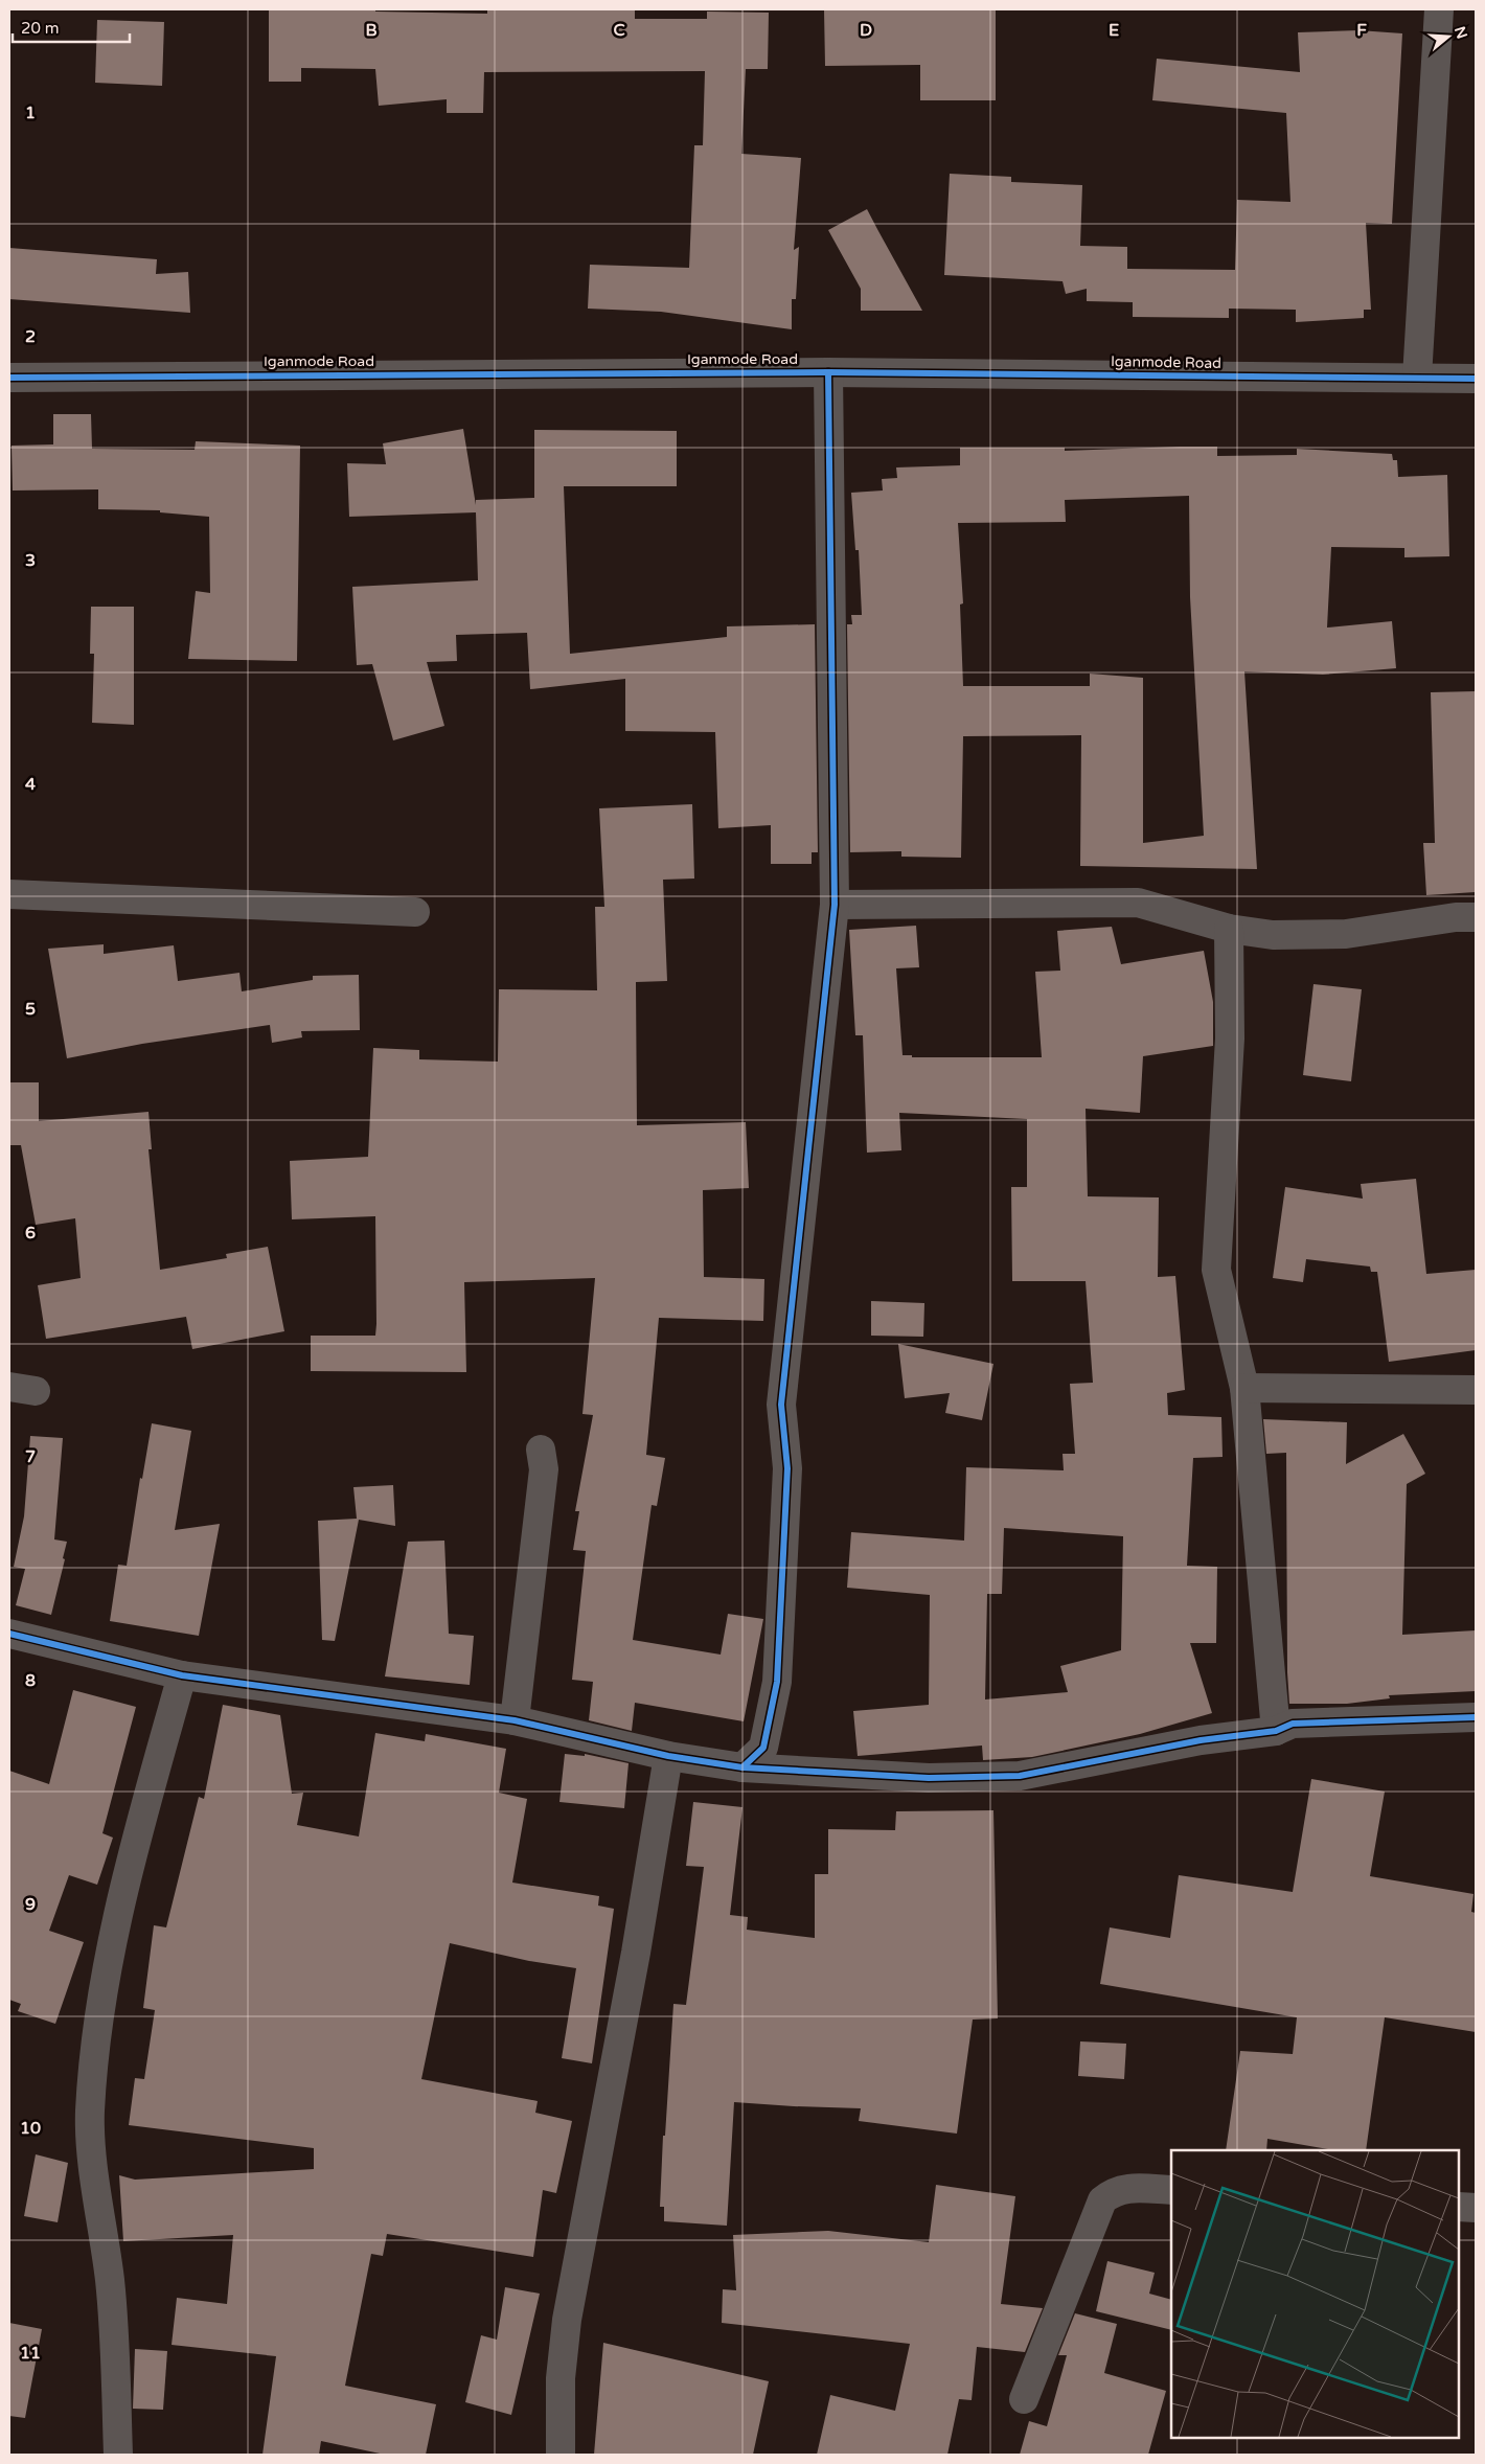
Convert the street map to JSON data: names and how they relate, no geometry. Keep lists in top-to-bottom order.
{
  "streets": {
    "street": ["Iganmode Road"]
  },
  "scale_bar": "20 m",
  "north": "right",
  "grid": {
    "columns": [
      "B",
      "C",
      "D",
      "E",
      "F"
    ],
    "rows": [
      "1",
      "2",
      "3",
      "4",
      "5",
      "6",
      "7",
      "8",
      "9",
      "10",
      "11"
    ]
  }
}
